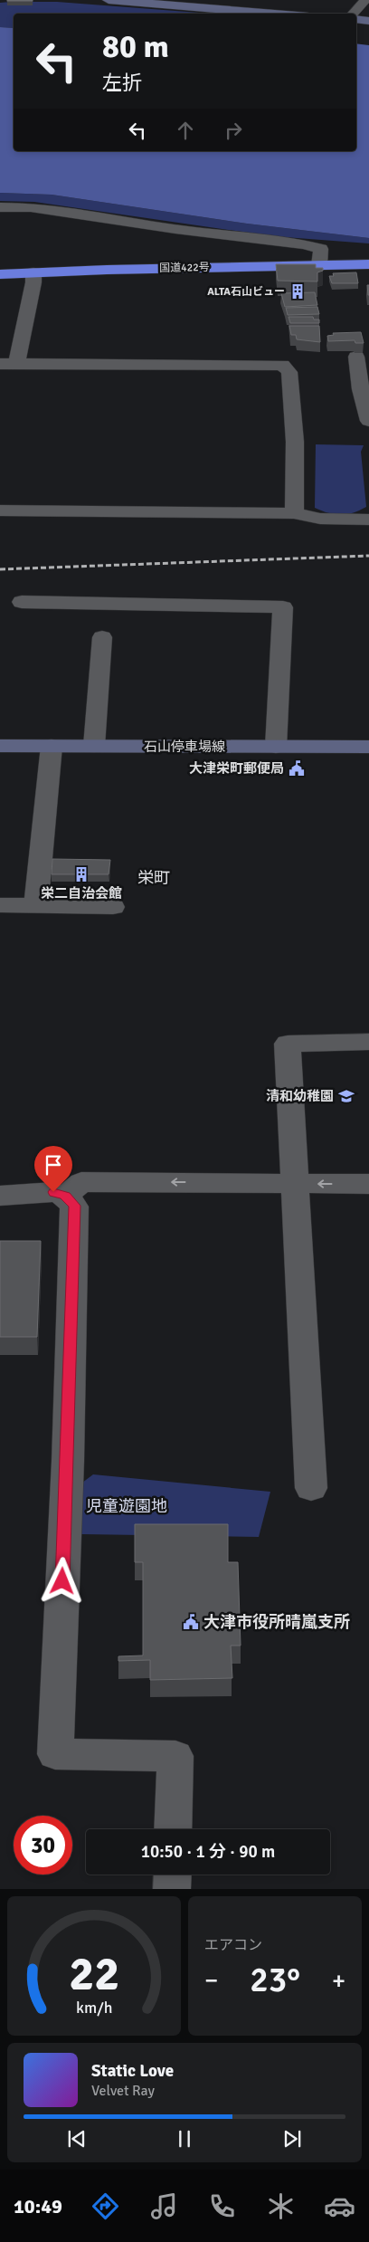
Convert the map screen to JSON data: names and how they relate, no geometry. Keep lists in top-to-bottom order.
{
  "streets": {
    "highway": ["国道422号"],
    "main road": ["石山停車場線"]
  },
  "districts": ["栄町"],
  "parks": ["児童遊園地"],
  "places": {
    "building": ["ALTA石山ビュー", "栄二自治会館"],
    "public building": ["大津栄町郵便局", "大津市役所晴嵐支所"],
    "school or university": ["清和幼稚園"]
  },
  "page": {
    "turn": ["80 m", "左折"],
    "limit": "30",
    "trip": "10:50 · 1 分 · 90 m",
    "tile": "エアコン",
    "heat": ["−", "23°", "+"],
    "song": ["Static Love", "Velvet Ray"],
    "tabs": "10:49",
    "gauge": ["22", "km/h"]
  }
}
